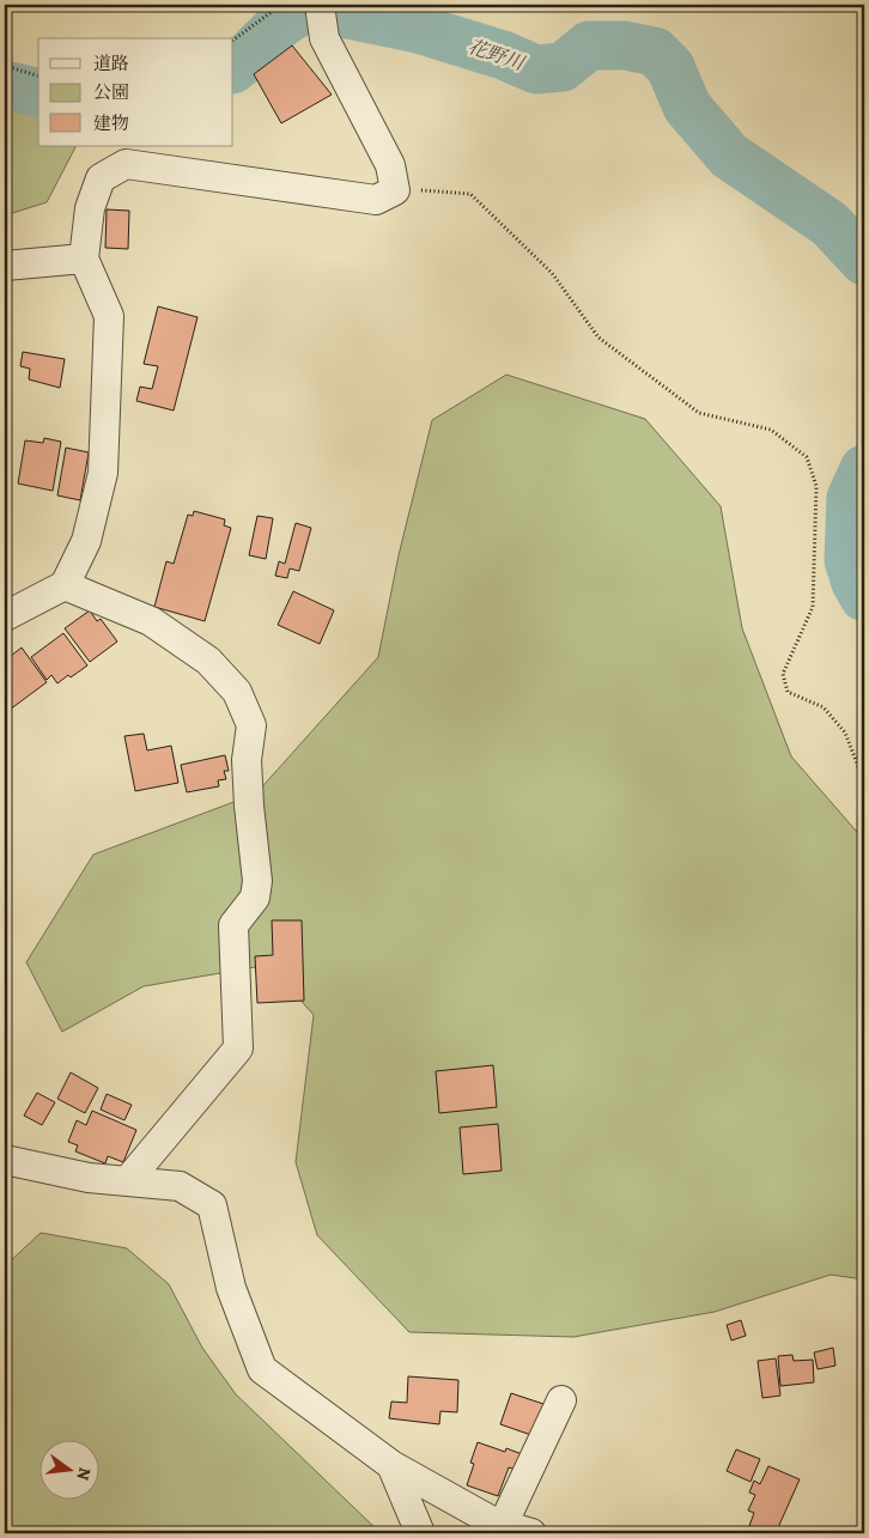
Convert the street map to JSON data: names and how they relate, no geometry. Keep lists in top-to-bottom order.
{
  "water": ["花野川"],
  "legend": ["道路", "公園", "建物"],
  "north": "right"
}
